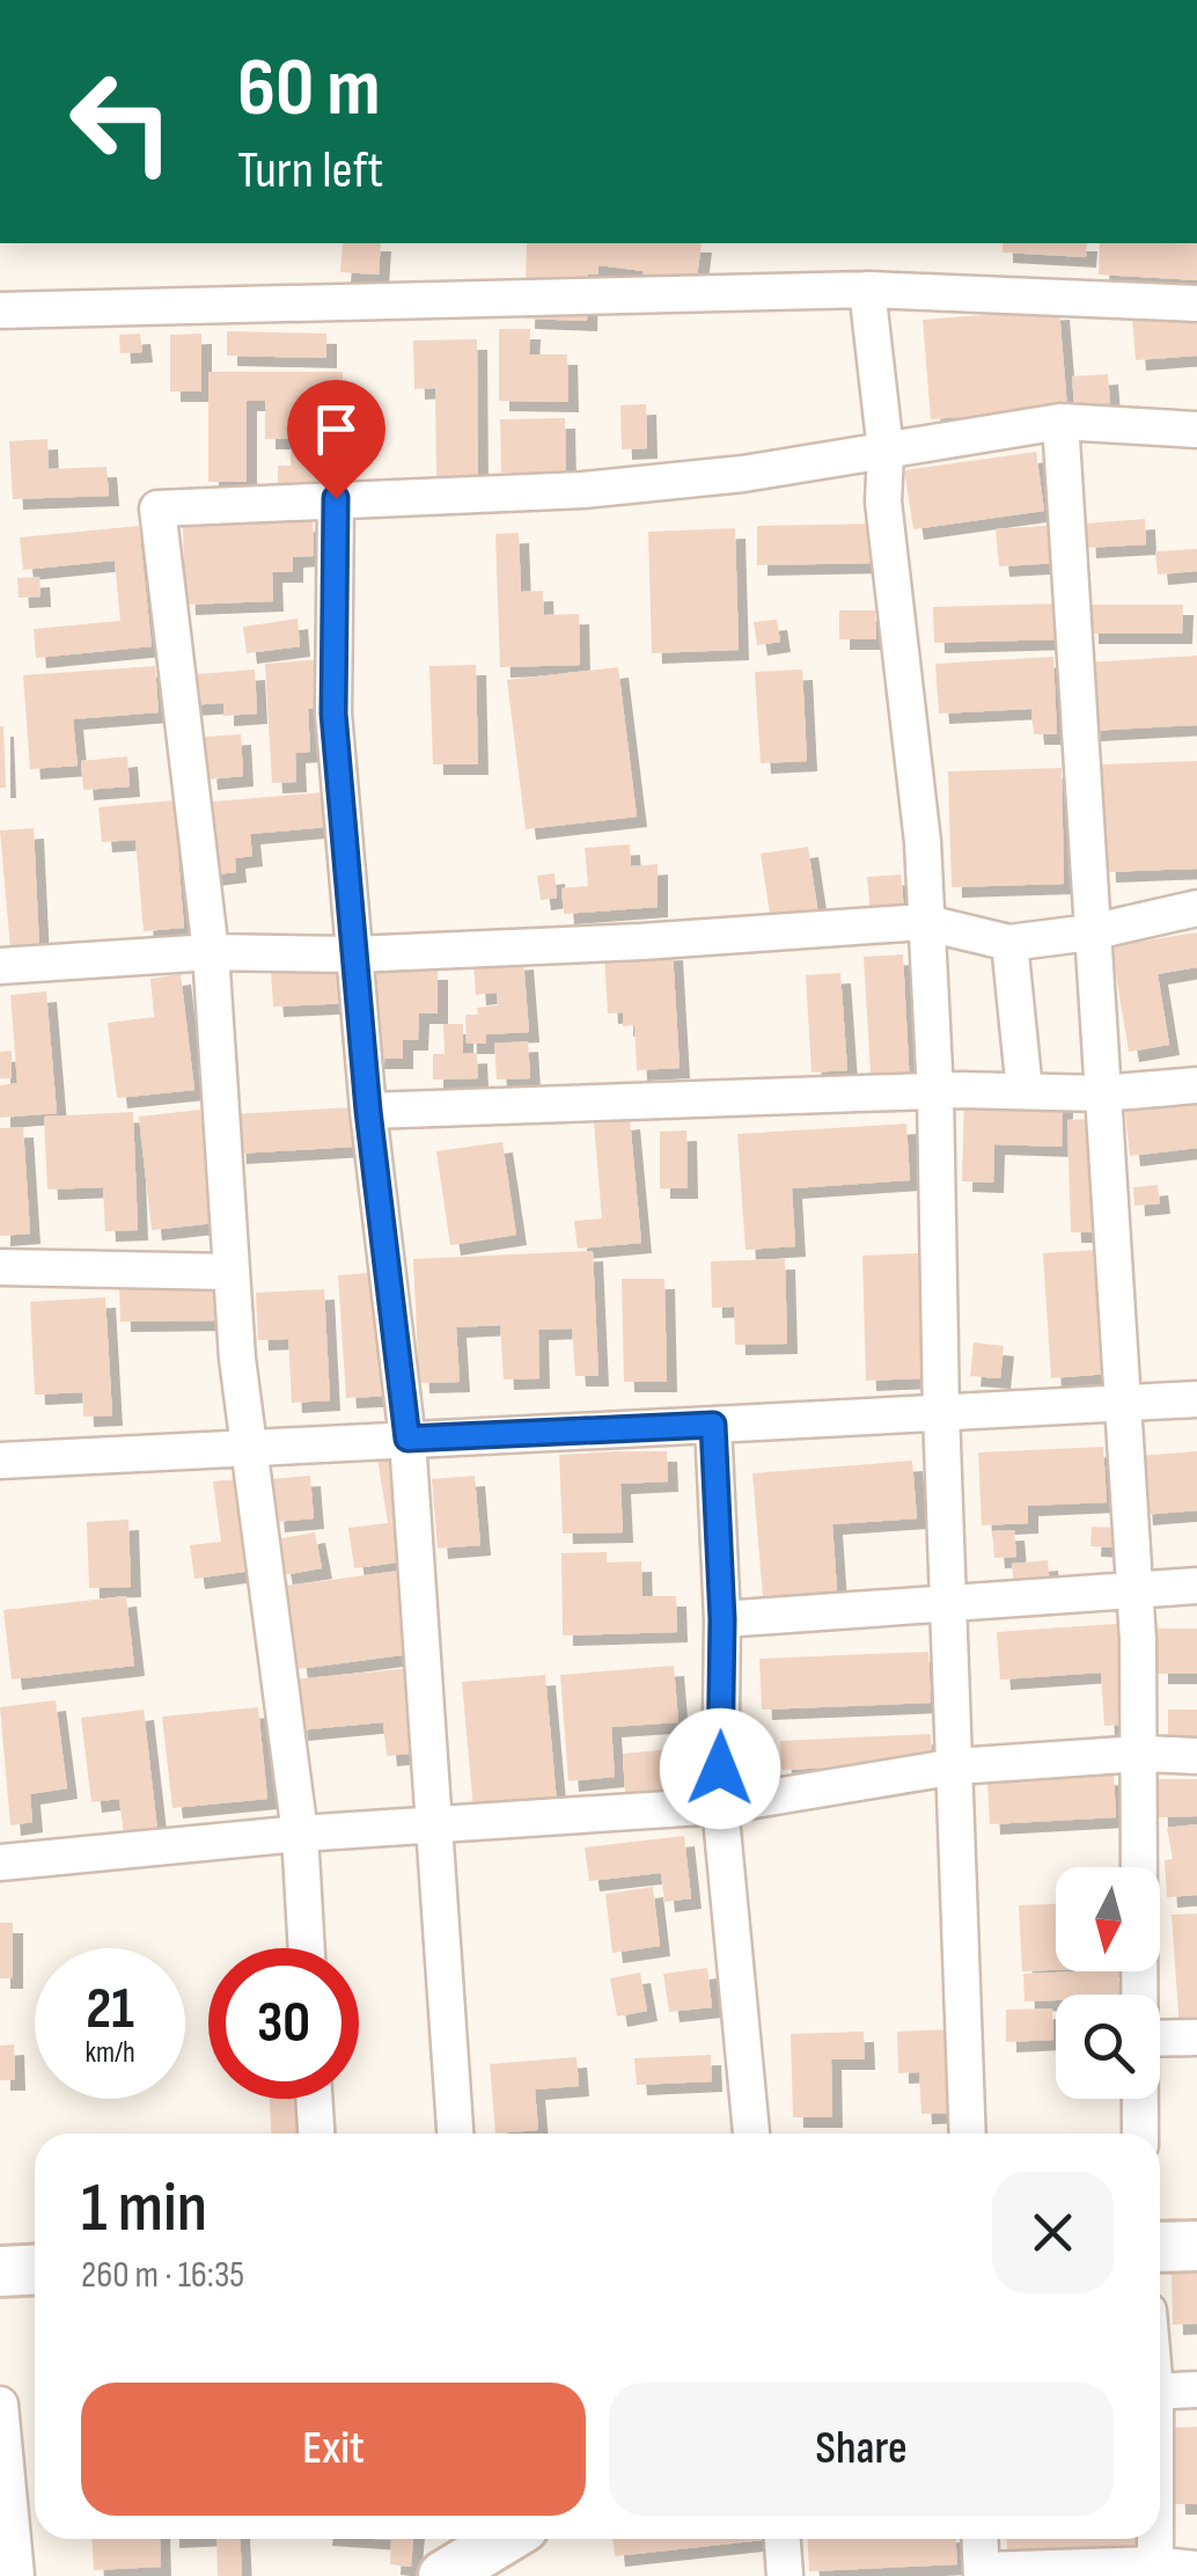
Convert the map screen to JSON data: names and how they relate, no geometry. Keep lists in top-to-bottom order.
{
  "north": "bottom",
  "page": {
    "turn": ["60 m", "Turn left"],
    "speed": "21 km/h",
    "limit": "30",
    "heading": ["1 min", "260 m · 16:35"],
    "buttons": ["Exit", "Share"]
  }
}
